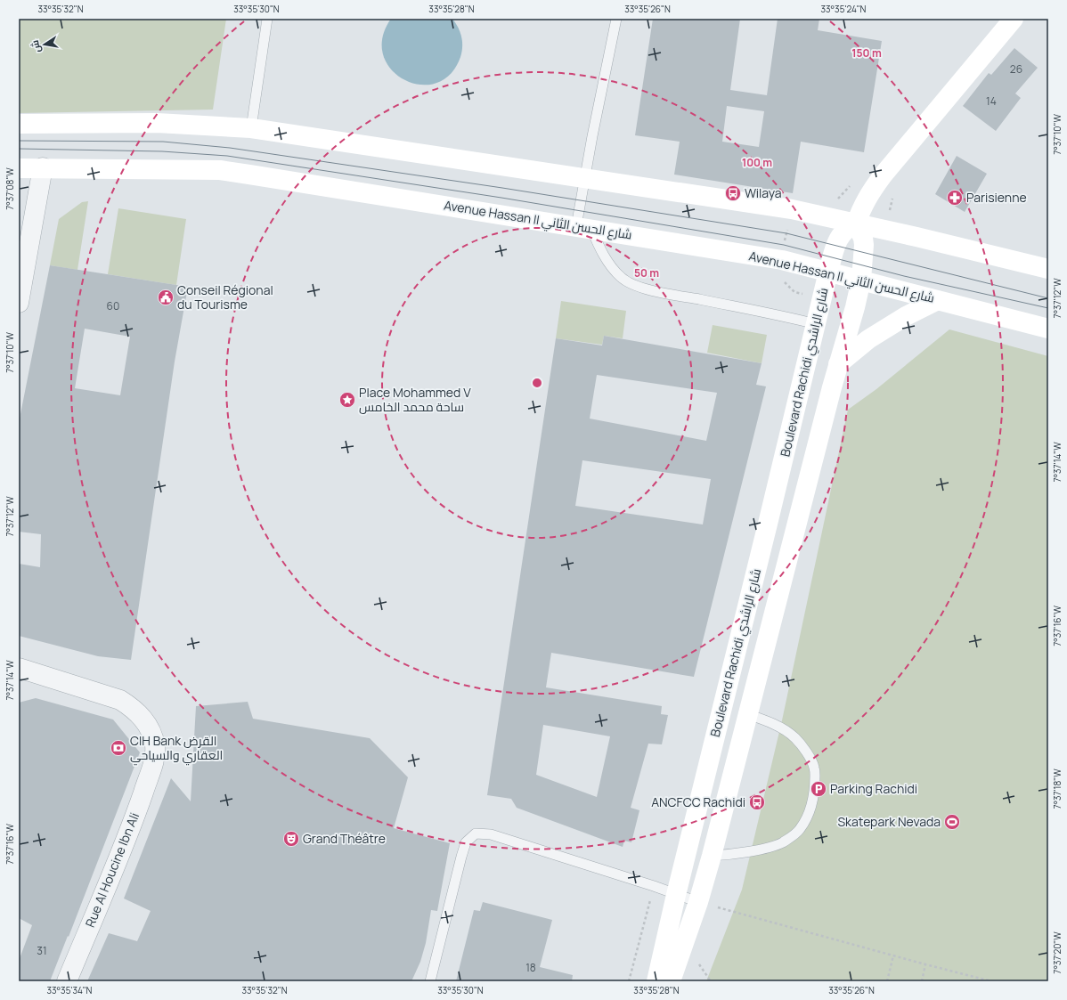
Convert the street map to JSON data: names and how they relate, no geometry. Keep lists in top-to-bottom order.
{
  "streets": {
    "main road": ["Avenue Hassan II شارع الحسن الثاني", "Boulevard Rachidi شارع الراشدي"],
    "street": ["Rue Al Houcine Ibn Ali"]
  },
  "crossings": [
    ["Avenue Hassan II شارع الحسن الثاني", "Boulevard Rachidi شارع الراشدي"]
  ],
  "places": {
    "bus stop": ["Wilaya", "ANCFCC Rachidi"],
    "pharmacy": ["Parisienne"],
    "public building": ["Conseil Régional du Tourisme"],
    "place": ["Place Mohammed V ساحة محمد الخامس"],
    "bank": ["CIH Bank القرض العقاري والسياحي"],
    "parking": ["Parking Rachidi"],
    "sports": ["Skatepark Nevada"],
    "theatre": ["Grand Théâtre"]
  },
  "house_numbers": [
    "26",
    "14",
    "60",
    "31",
    "18"
  ],
  "north": "left",
  "coordinates": [
    "33°35'32\"N",
    "33°35'30\"N",
    "33°35'28\"N",
    "33°35'26\"N",
    "33°35'24\"N",
    "7°37'10\"W",
    "7°37'08\"W",
    "7°37'12\"W",
    "7°37'14\"W",
    "7°37'16\"W",
    "7°37'18\"W",
    "7°37'20\"W",
    "33°35'34\"N"
  ],
  "rings": ["150 m", "100 m", "50 m"]
}
